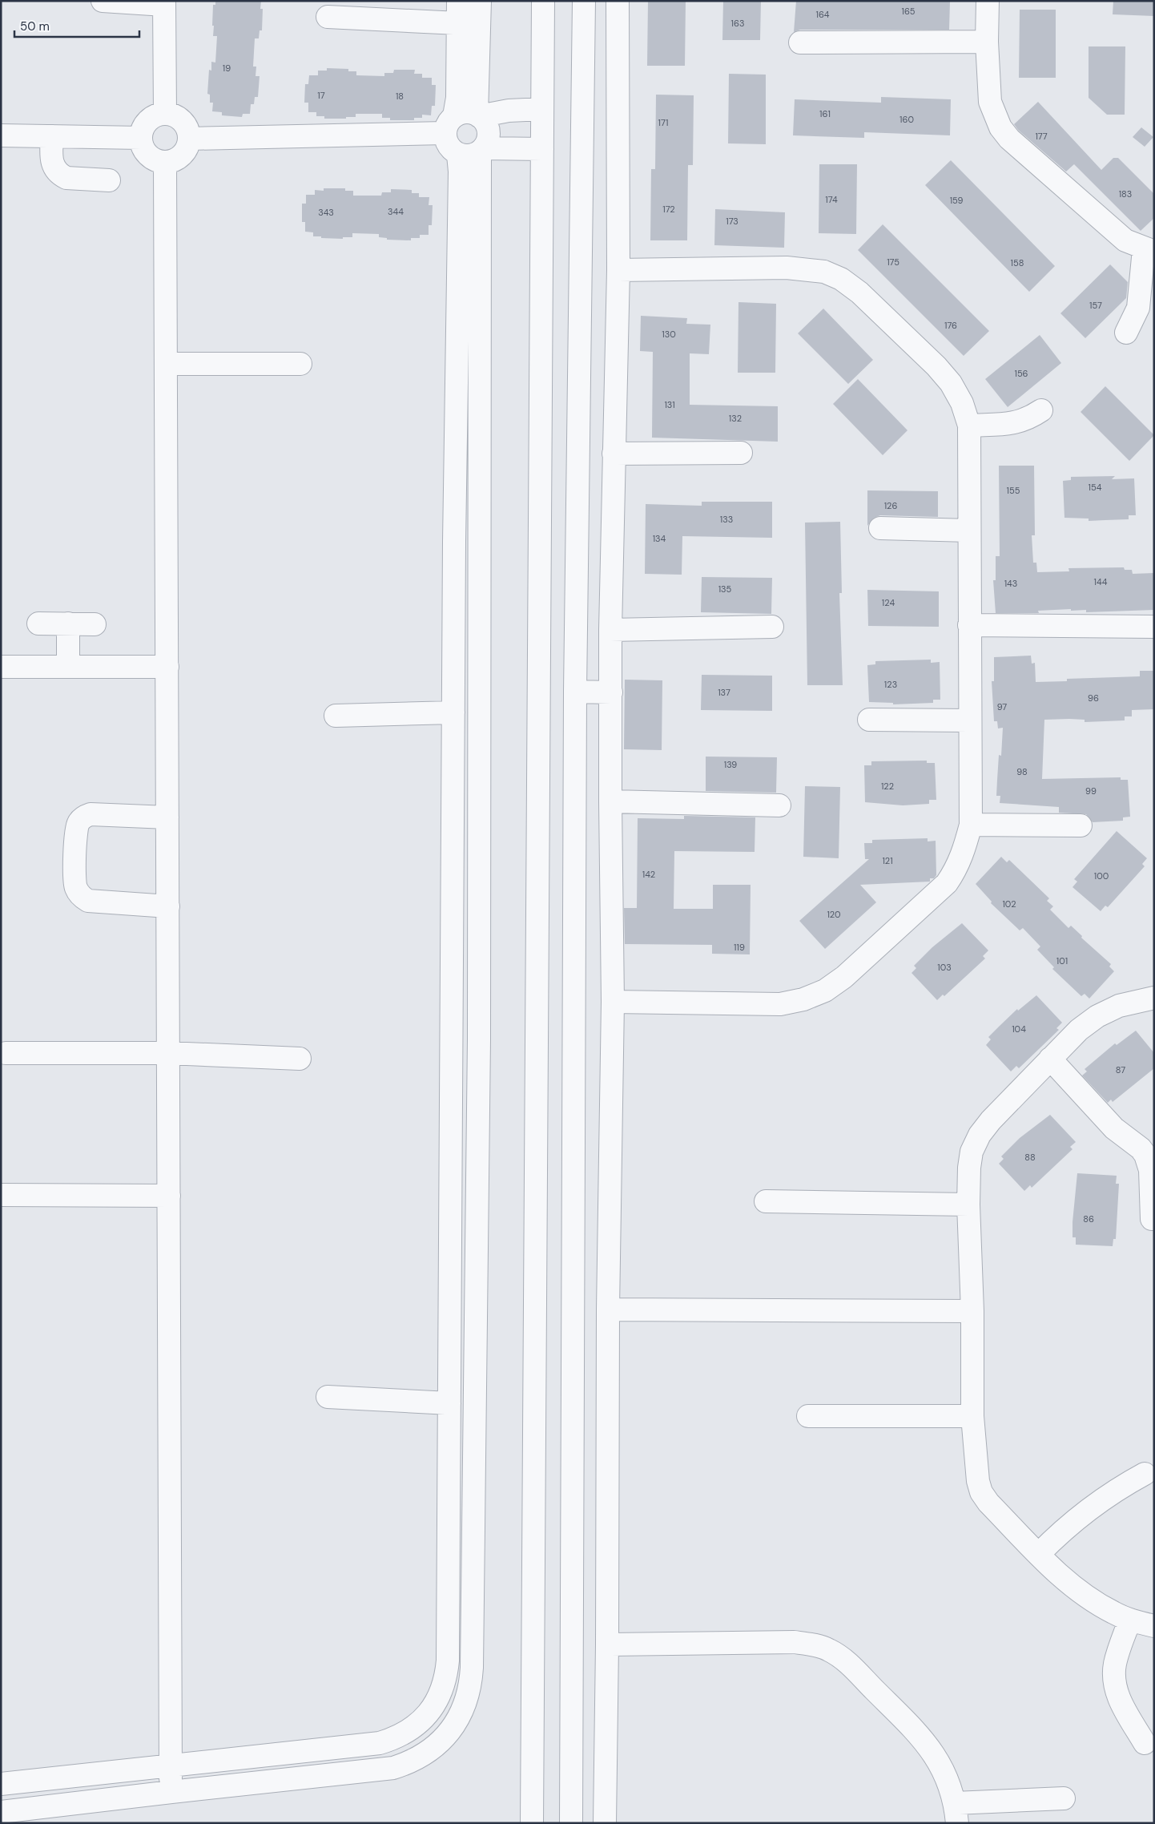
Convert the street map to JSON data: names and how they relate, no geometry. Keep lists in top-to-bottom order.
{
  "house_numbers": [
    "165",
    "164",
    "163",
    "19",
    "17",
    "18",
    "161",
    "160",
    "171",
    "177",
    "183",
    "174",
    "159",
    "172",
    "344",
    "343",
    "173",
    "175",
    "158",
    "157",
    "176",
    "130",
    "156",
    "131",
    "132",
    "154",
    "155",
    "126",
    "133",
    "134",
    "144",
    "143",
    "135",
    "124",
    "123",
    "137",
    "96",
    "97",
    "139",
    "98",
    "122",
    "99",
    "121",
    "142",
    "100",
    "102",
    "120",
    "119",
    "101",
    "103",
    "104",
    "87",
    "88",
    "86"
  ],
  "scale_bar": "50 m"
}
